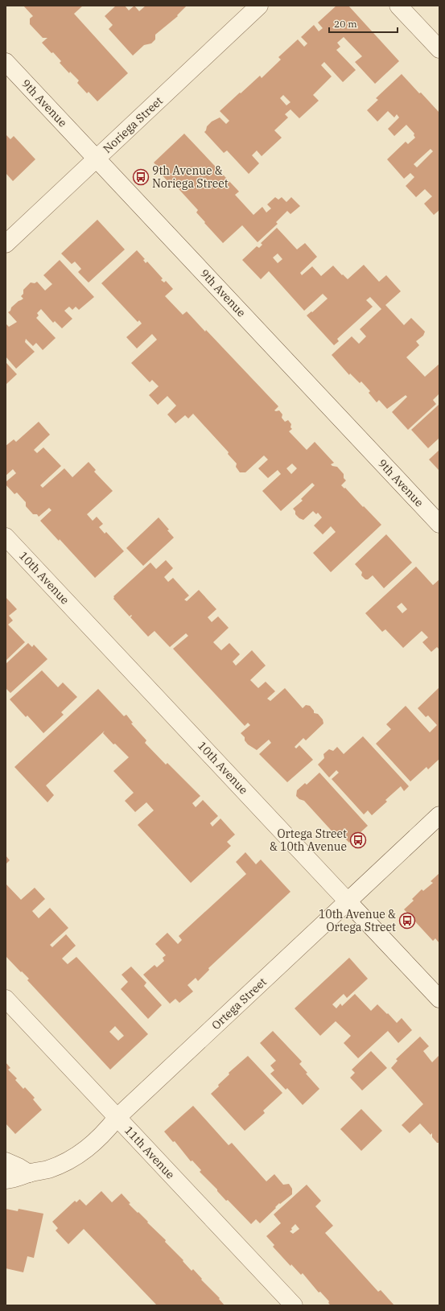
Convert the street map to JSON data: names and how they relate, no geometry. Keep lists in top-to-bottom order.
{
  "streets": {
    "street": [
      "9th Avenue",
      "Noriega Street",
      "10th Avenue",
      "Ortega Street",
      "11th Avenue"
    ]
  },
  "crossings": [
    ["9th Avenue", "Noriega Street"],
    ["10th Avenue", "Ortega Street"],
    ["Ortega Street", "11th Avenue"]
  ],
  "places": {
    "bus stop": ["9th Avenue & Noriega Street", "Ortega Street & 10th Avenue", "10th Avenue & Ortega Street"]
  },
  "scale_bar": "20 m"
}
